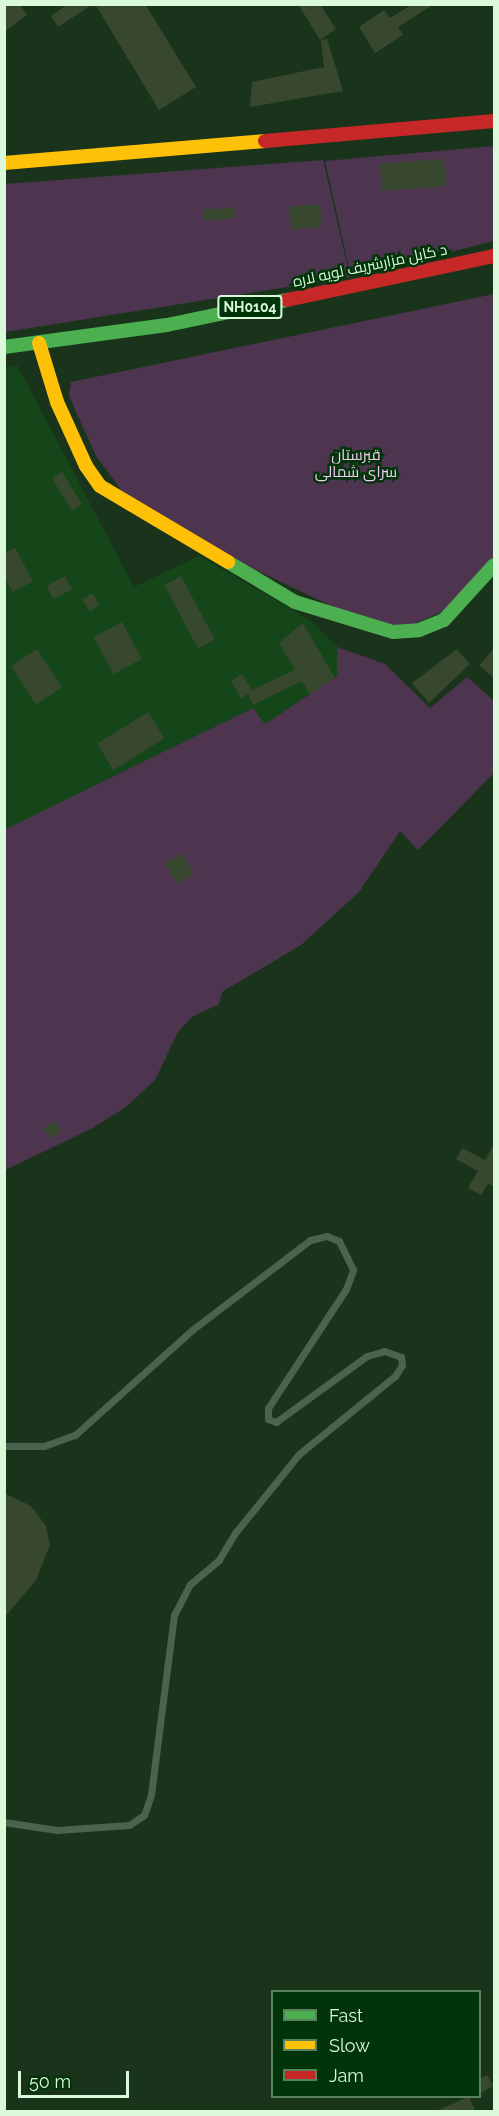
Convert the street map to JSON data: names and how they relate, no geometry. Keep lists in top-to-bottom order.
{
  "streets": {
    "main road": ["د کابل مزارشریف لویه لاره", "NH0104"]
  },
  "parks": ["قبرستان سرای شمالی"],
  "legend": ["Fast", "Slow", "Jam"],
  "scale_bar": "50 m"
}
